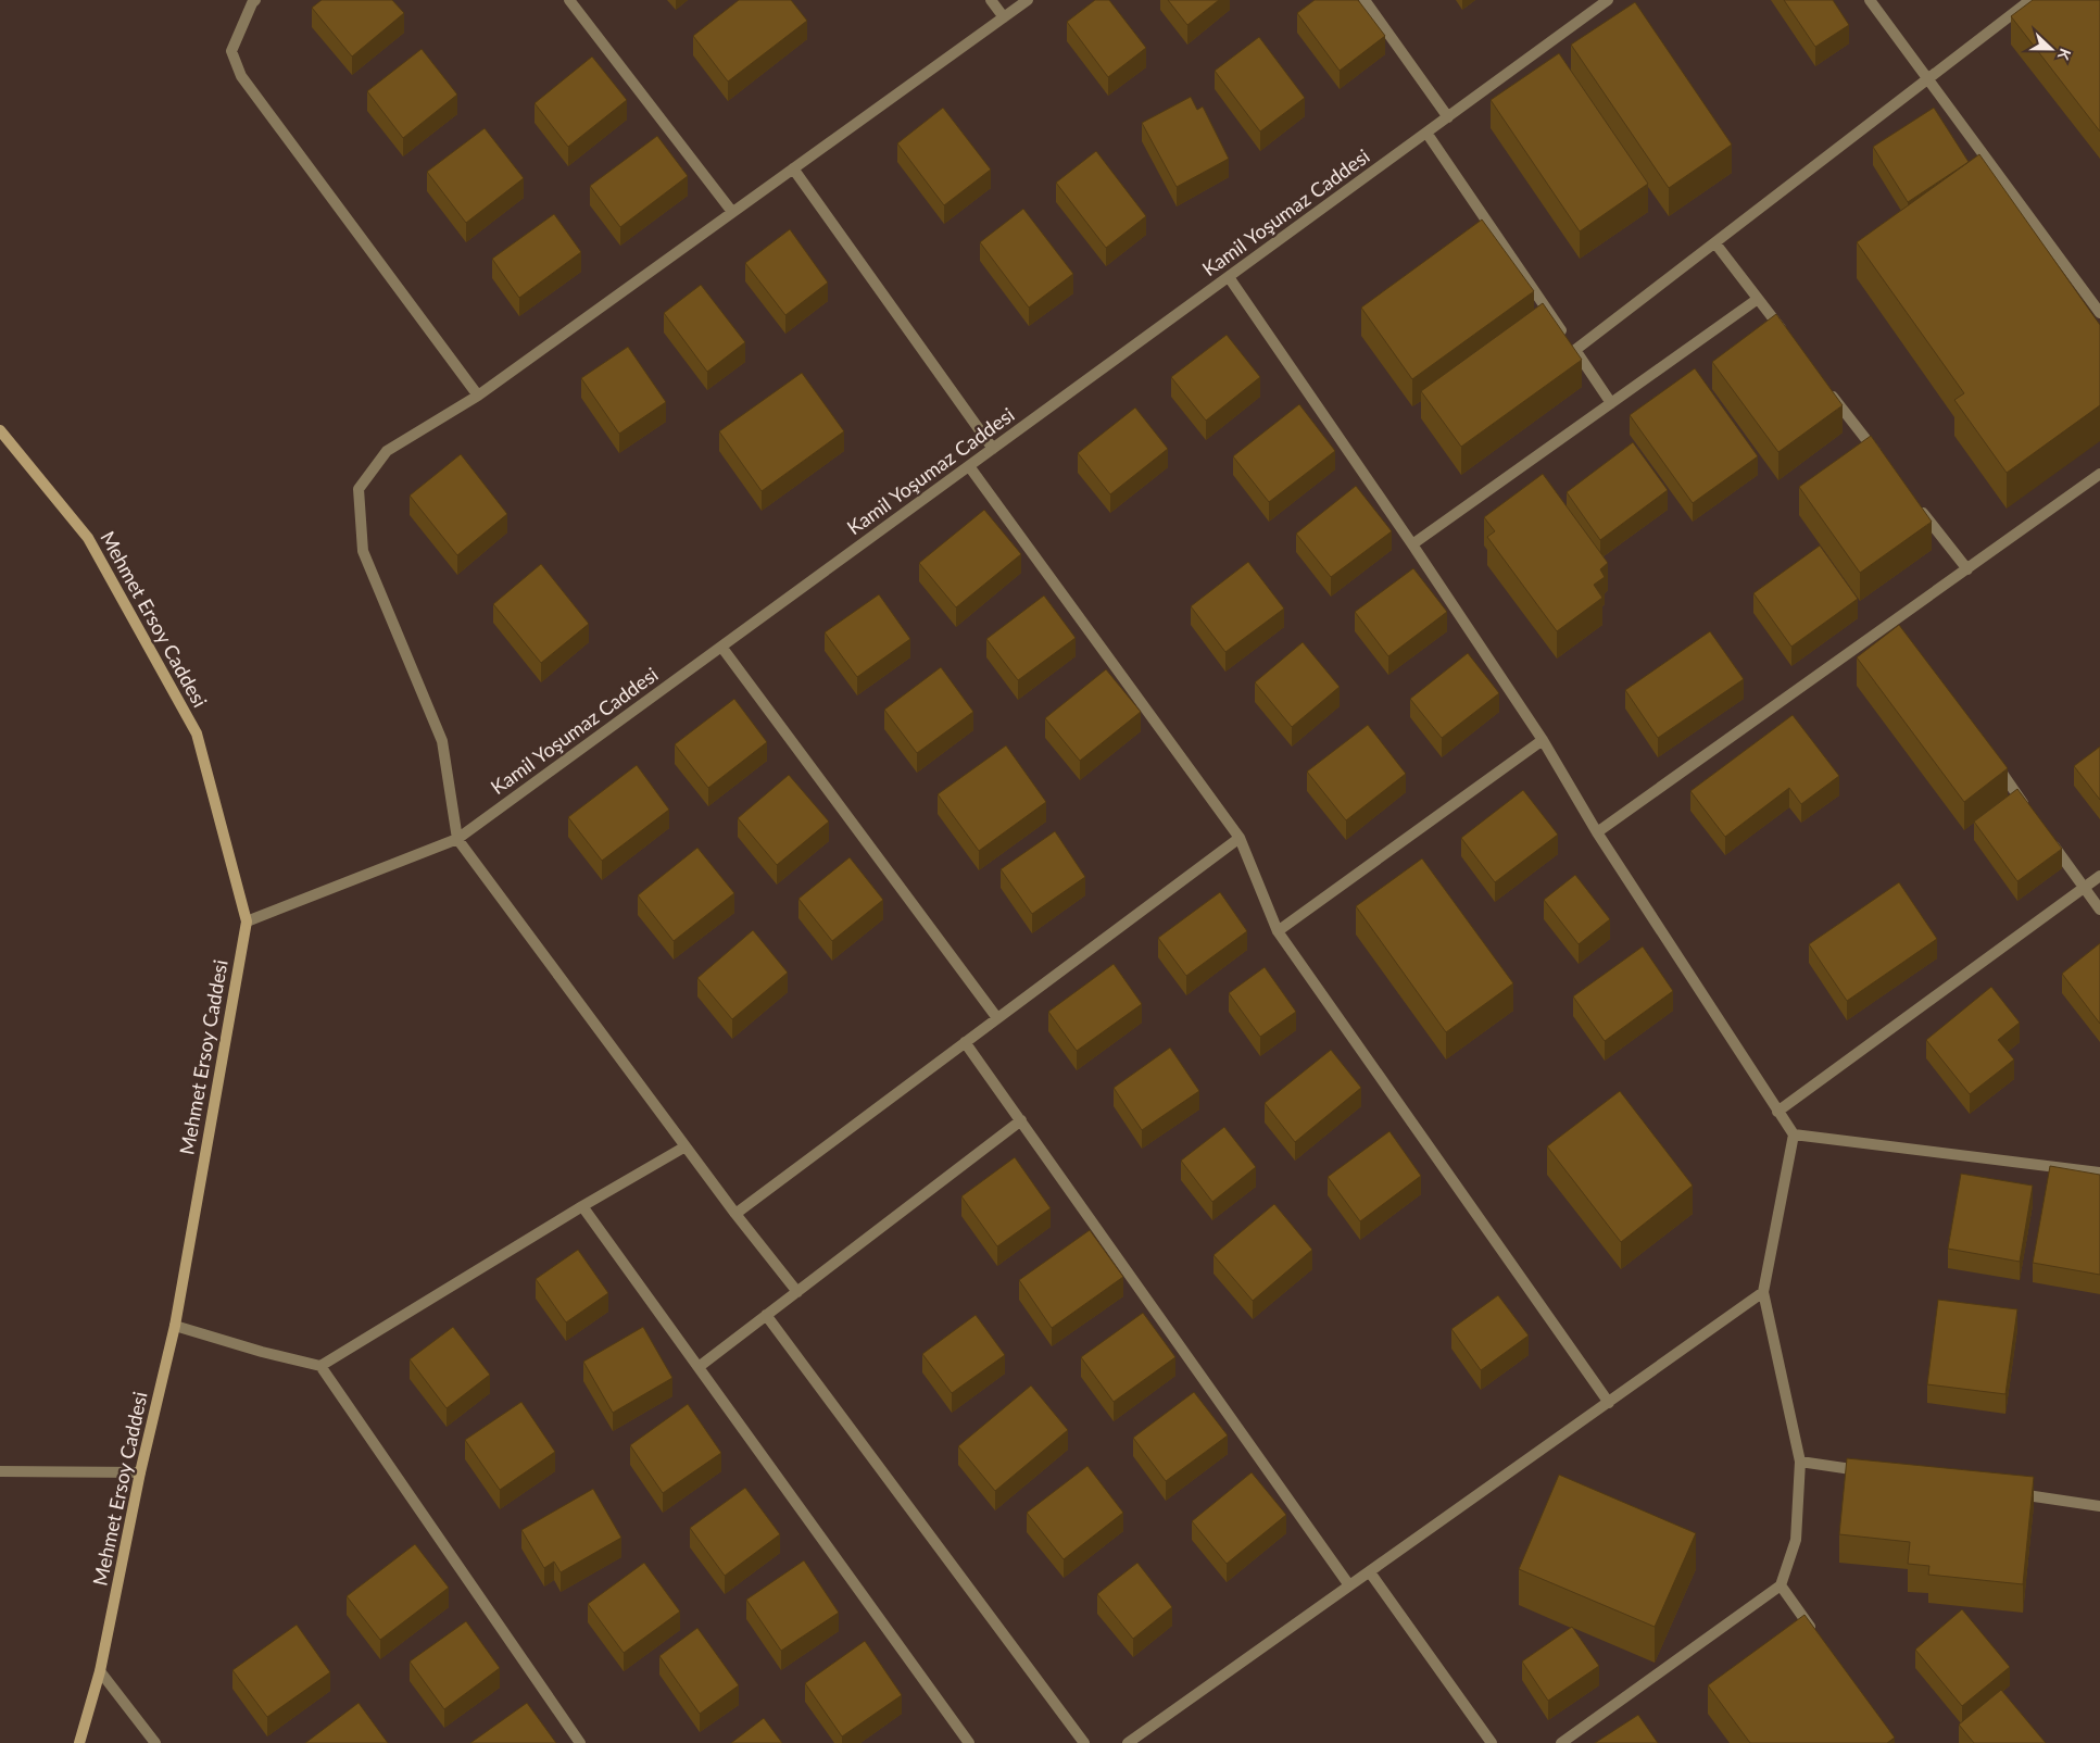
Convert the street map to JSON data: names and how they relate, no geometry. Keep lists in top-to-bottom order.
{
  "streets": {
    "street": ["Kamil Yoşumaz Caddesi", "Mehmet Ersoy Caddesi"]
  },
  "crossings": [
    ["Kamil Yoşumaz Caddesi", "Mehmet Ersoy Caddesi"]
  ],
  "north": "right"
}
